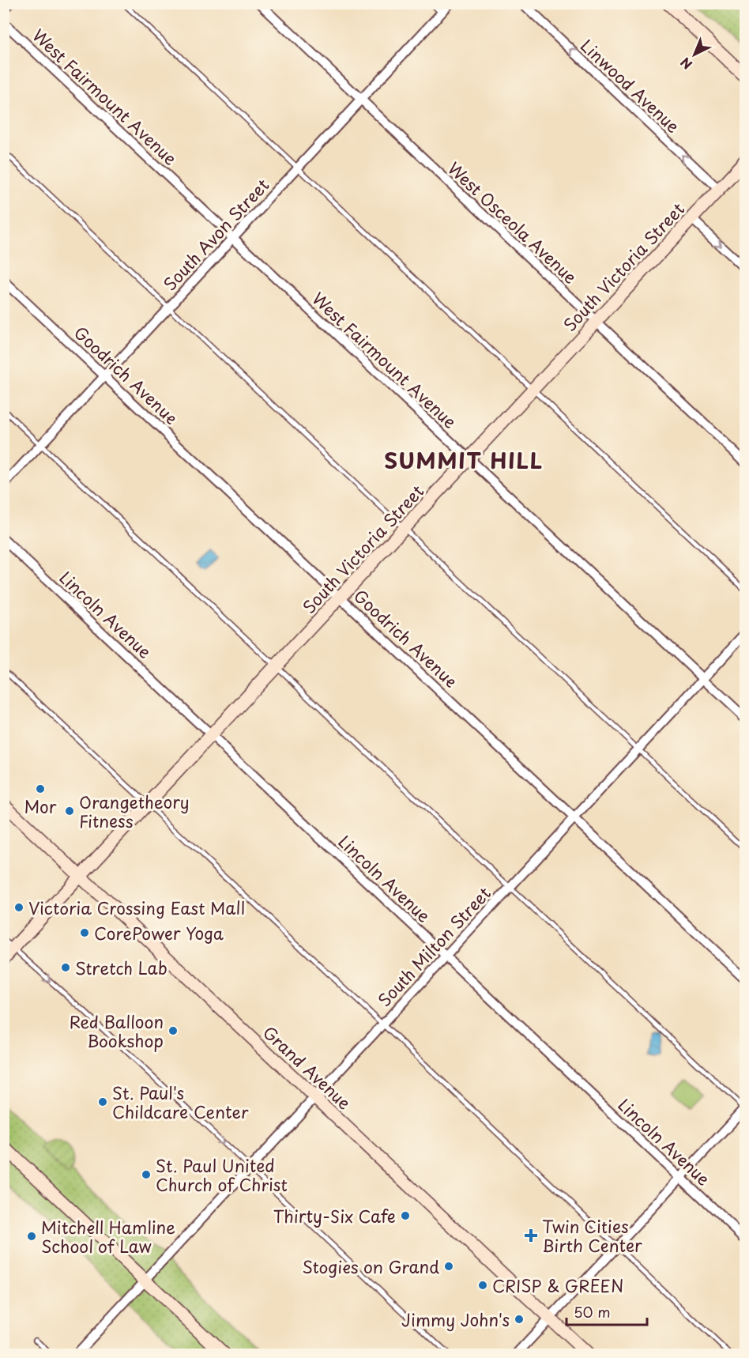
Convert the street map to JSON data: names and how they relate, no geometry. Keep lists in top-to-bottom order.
{
  "streets": {
    "street": [
      "Linwood Avenue",
      "West Fairmount Avenue",
      "West Osceola Avenue",
      "South Avon Street",
      "South Victoria Street",
      "Goodrich Avenue",
      "Lincoln Avenue",
      "South Milton Street",
      "Grand Avenue"
    ]
  },
  "crossings": [
    ["Linwood Avenue", "South Victoria Street"],
    ["West Fairmount Avenue", "South Avon Street"],
    ["West Fairmount Avenue", "South Victoria Street"],
    ["West Fairmount Avenue", "South Milton Street"],
    ["West Osceola Avenue", "South Avon Street"],
    ["West Osceola Avenue", "South Victoria Street"],
    ["South Avon Street", "Goodrich Avenue"],
    ["South Victoria Street", "Goodrich Avenue"],
    ["South Victoria Street", "Lincoln Avenue"],
    ["South Victoria Street", "Grand Avenue"],
    ["Goodrich Avenue", "South Milton Street"],
    ["Lincoln Avenue", "South Milton Street"],
    ["South Milton Street", "Grand Avenue"]
  ],
  "one_way": ["Linwood Avenue"],
  "districts": ["SUMMIT HILL"],
  "places": {
    "other": [
      "Mor",
      "Orangetheory Fitness",
      "Victoria Crossing East Mall",
      "CorePower Yoga",
      "Stretch Lab",
      "Red Balloon Bookshop",
      "St. Paul's Childcare Center",
      "St. Paul United Church of Christ",
      "Thirty-Six Cafe",
      "Mitchell Hamline School of Law",
      "Stogies on Grand",
      "CRISP & GREEN",
      "Jimmy John's"
    ],
    "health": ["Twin Cities Birth Center"]
  },
  "scale_bar": "50 m",
  "north": "bottom left"
}
